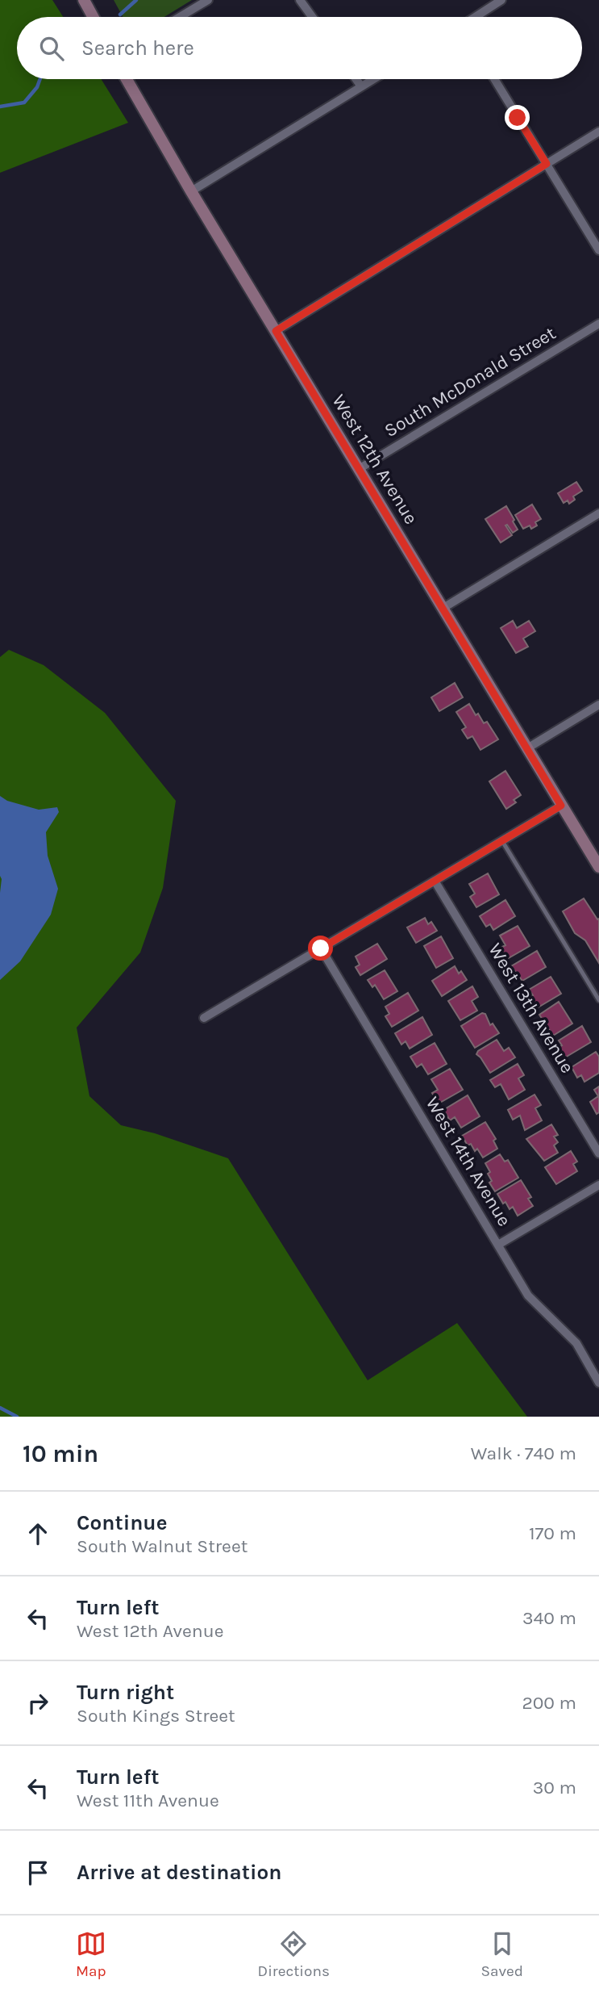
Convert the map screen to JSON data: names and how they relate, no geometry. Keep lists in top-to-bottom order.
{
  "streets": {
    "main road": ["West 12th Avenue"],
    "street": ["South McDonald Street", "West 13th Avenue", "West 14th Avenue"]
  },
  "crossings": [
    ["South McDonald Street", "West 12th Avenue"]
  ],
  "page": {
    "search": "Search here",
    "heading": ["10 min", "Walk · 740 m"],
    "list": [
      ["Continue", "South Walnut Street", "170 m"],
      ["Turn left", "West 12th Avenue", "340 m"],
      ["Turn right", "South Kings Street", "200 m"],
      ["Turn left", "West 11th Avenue", "30 m"],
      "Arrive at destination"
    ],
    "nav": ["Map", "Directions", "Saved"]
  }
}
